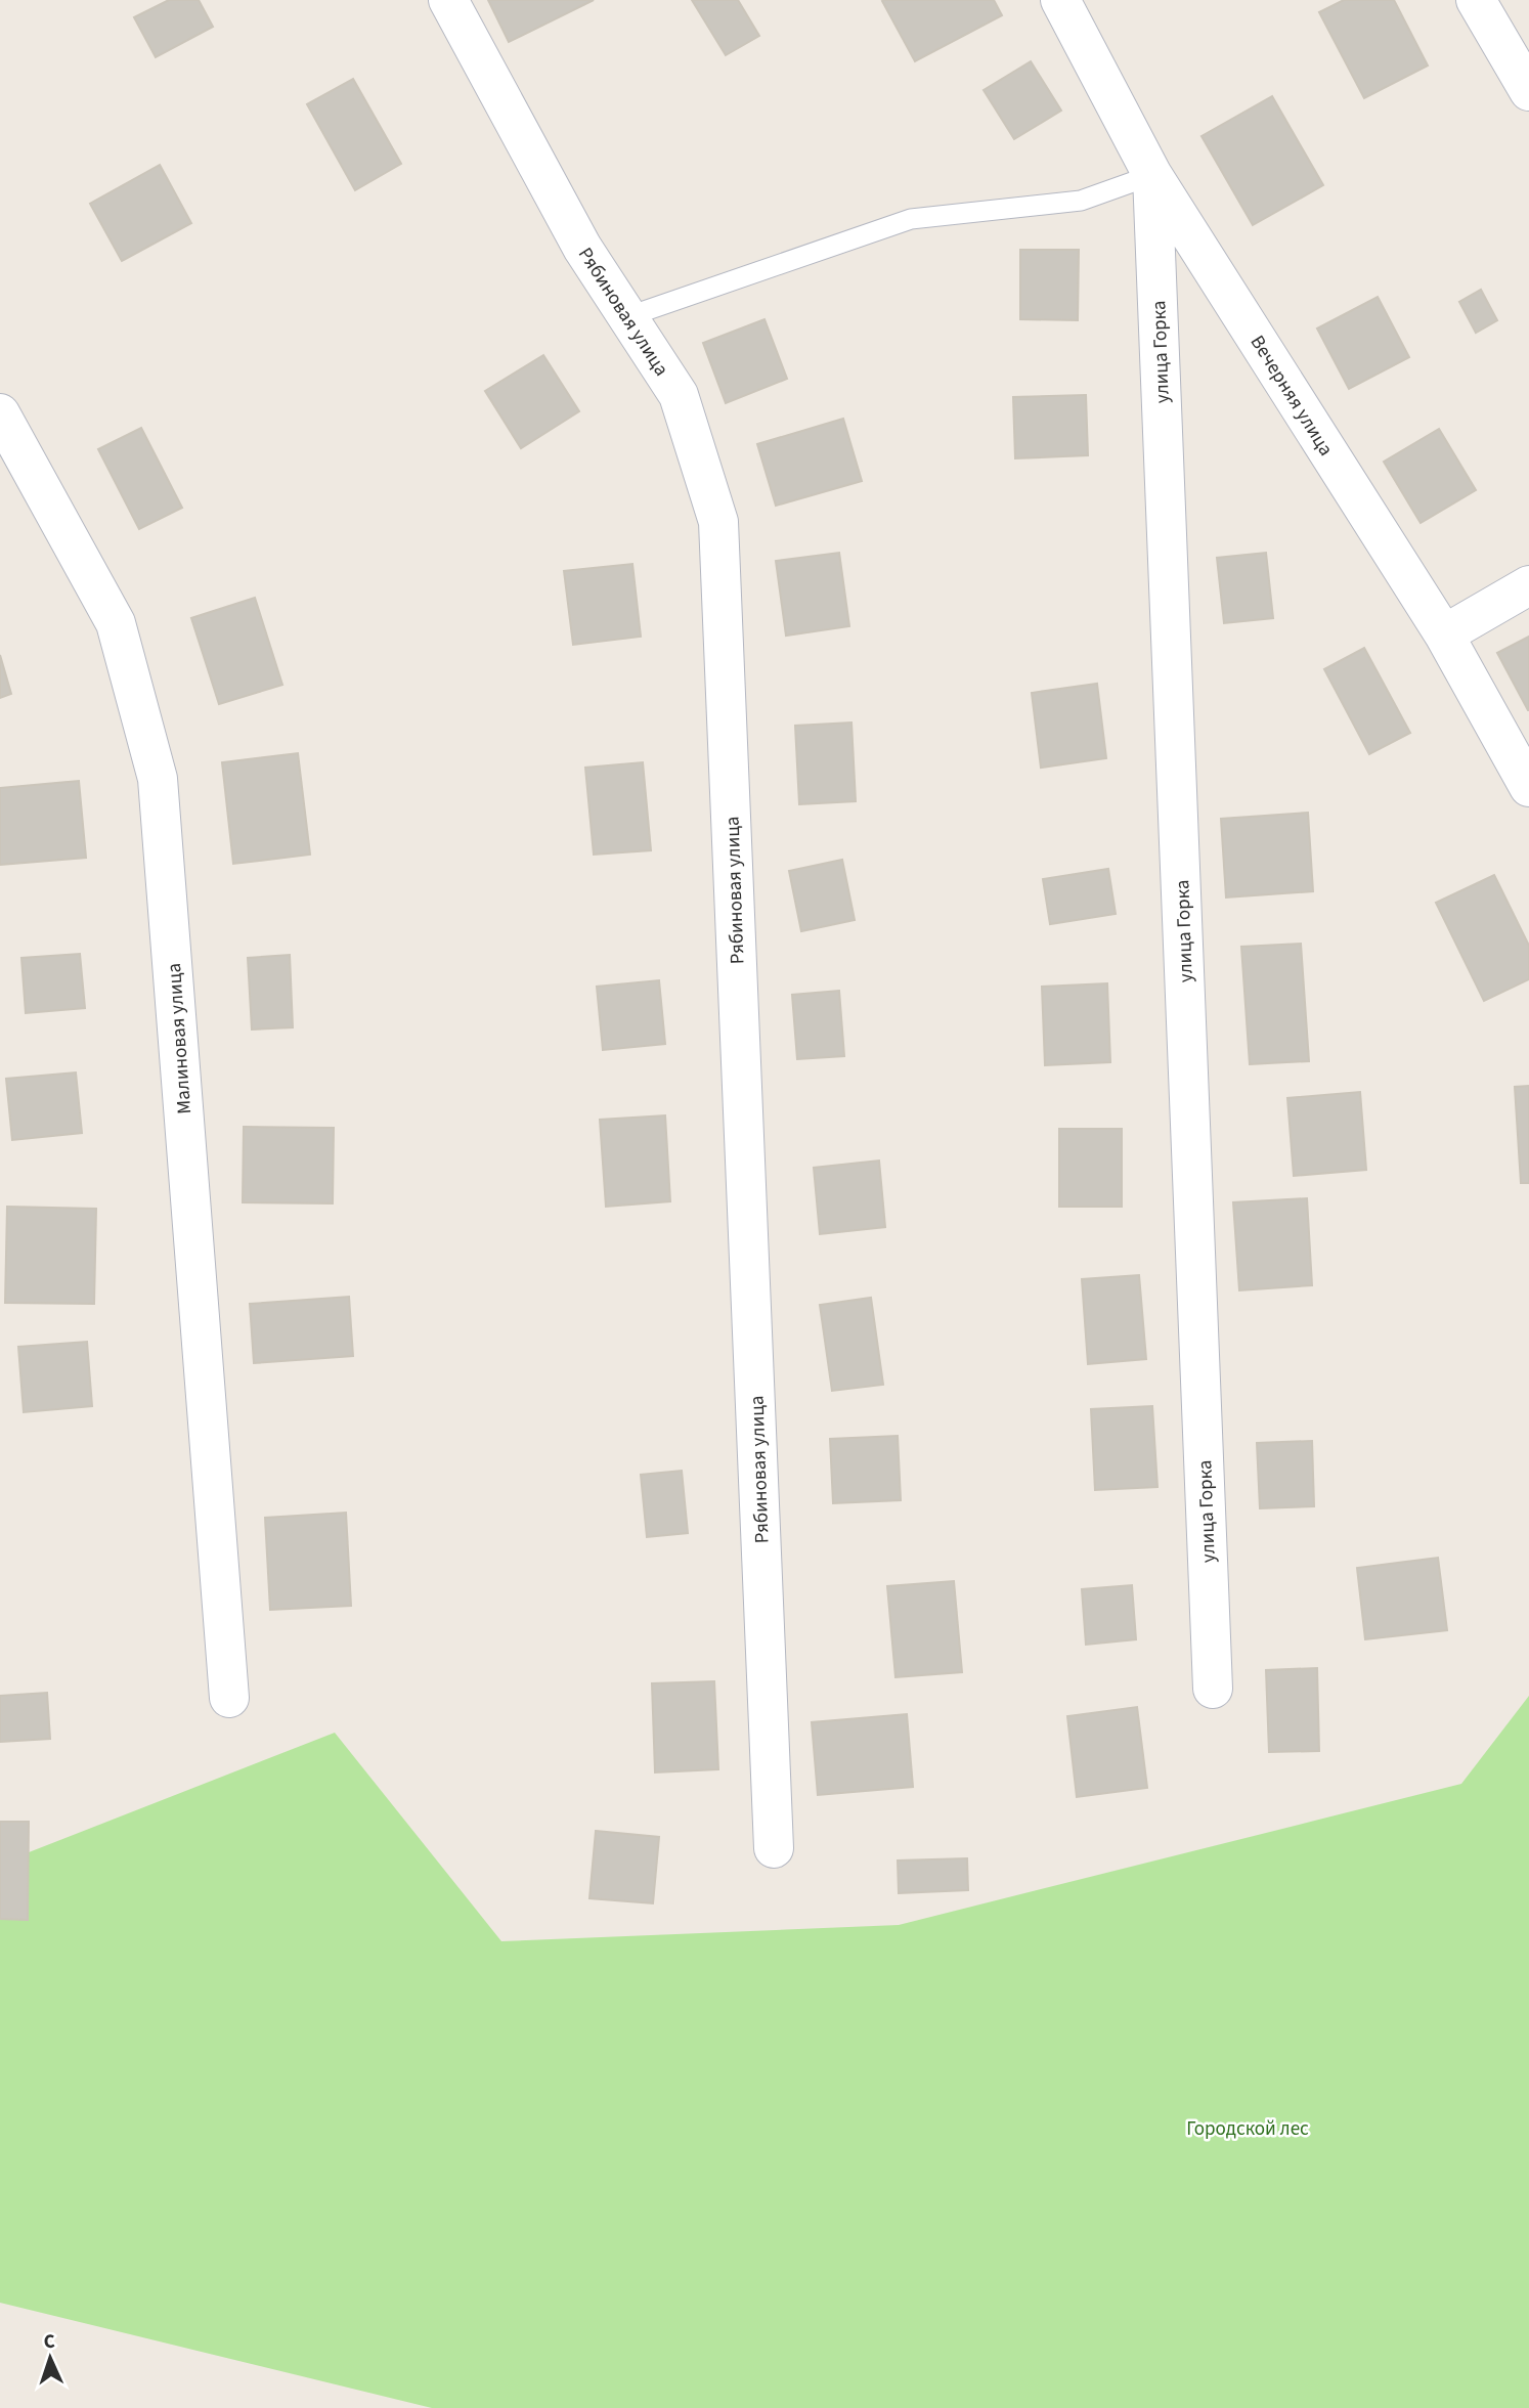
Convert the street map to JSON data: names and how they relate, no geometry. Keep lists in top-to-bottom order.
{
  "streets": {
    "street": [
      "Рябиновая улица",
      "улица Горка",
      "Вечерняя улица",
      "Малиновая улица"
    ]
  },
  "crossings": [
    ["улица Горка", "Вечерняя улица"]
  ],
  "parks": ["Городской лес"],
  "north": "top"
}
